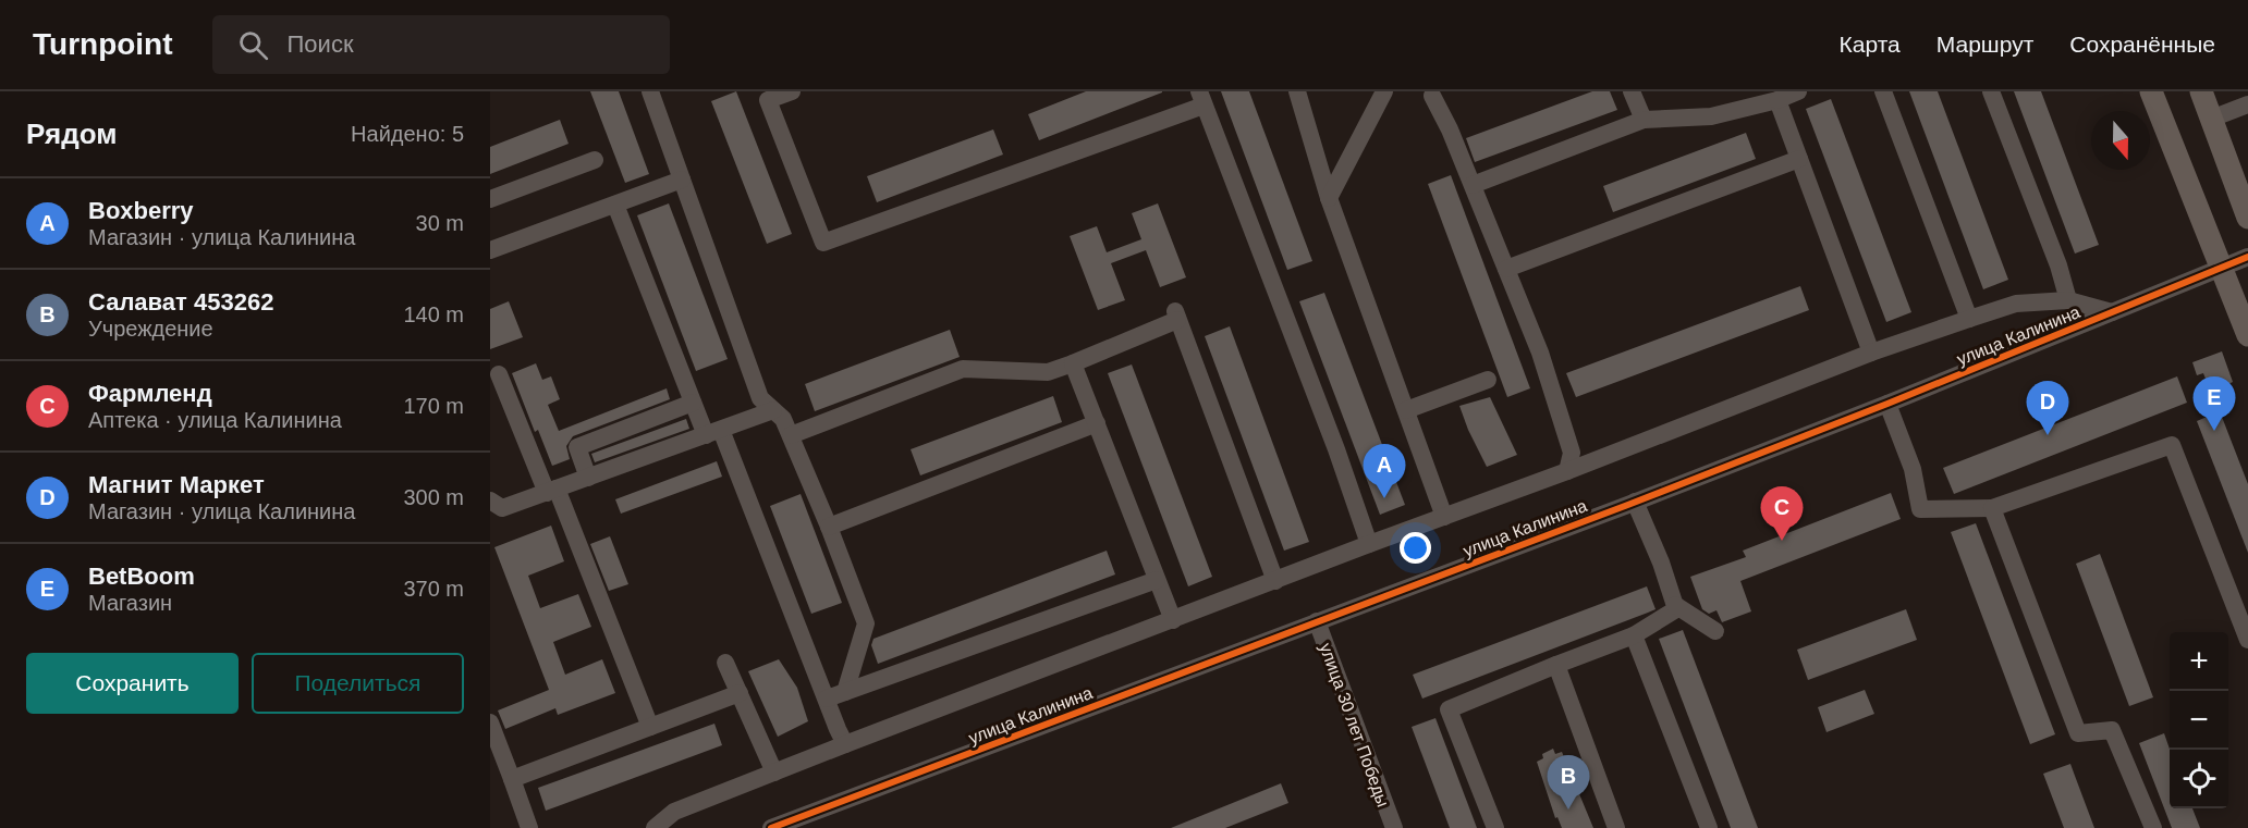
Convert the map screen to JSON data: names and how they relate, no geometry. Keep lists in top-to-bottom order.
{
  "streets": {
    "street": ["улица Калинина", "улица 30 лет Победы"]
  },
  "crossings": [
    ["улица Калинина", "улица 30 лет Победы"]
  ],
  "north": "bottom",
  "page": {
    "header": "Turnpoint",
    "search": "Поиск",
    "nav": ["Карта", "Маршрут", "Сохранённые"],
    "heading": ["Рядом", "Найдено: 5"],
    "list": [
      {
        "mark": "A",
        "name": "Boxberry",
        "note": "Магазин · улица Калинина",
        "value": "30 m"
      },
      {
        "mark": "B",
        "name": "Салават 453262",
        "note": "Учреждение",
        "value": "140 m"
      },
      {
        "mark": "C",
        "name": "Фармленд",
        "note": "Аптека · улица Калинина",
        "value": "170 m"
      },
      {
        "mark": "D",
        "name": "Магнит Маркет",
        "note": "Магазин · улица Калинина",
        "value": "300 m"
      },
      {
        "mark": "E",
        "name": "BetBoom",
        "note": "Магазин",
        "value": "370 m"
      }
    ],
    "pins": [
      "E",
      "D",
      "A",
      "C",
      "B"
    ],
    "map_buttons": ["+", "−"],
    "buttons": ["Сохранить", "Поделиться"]
  }
}
